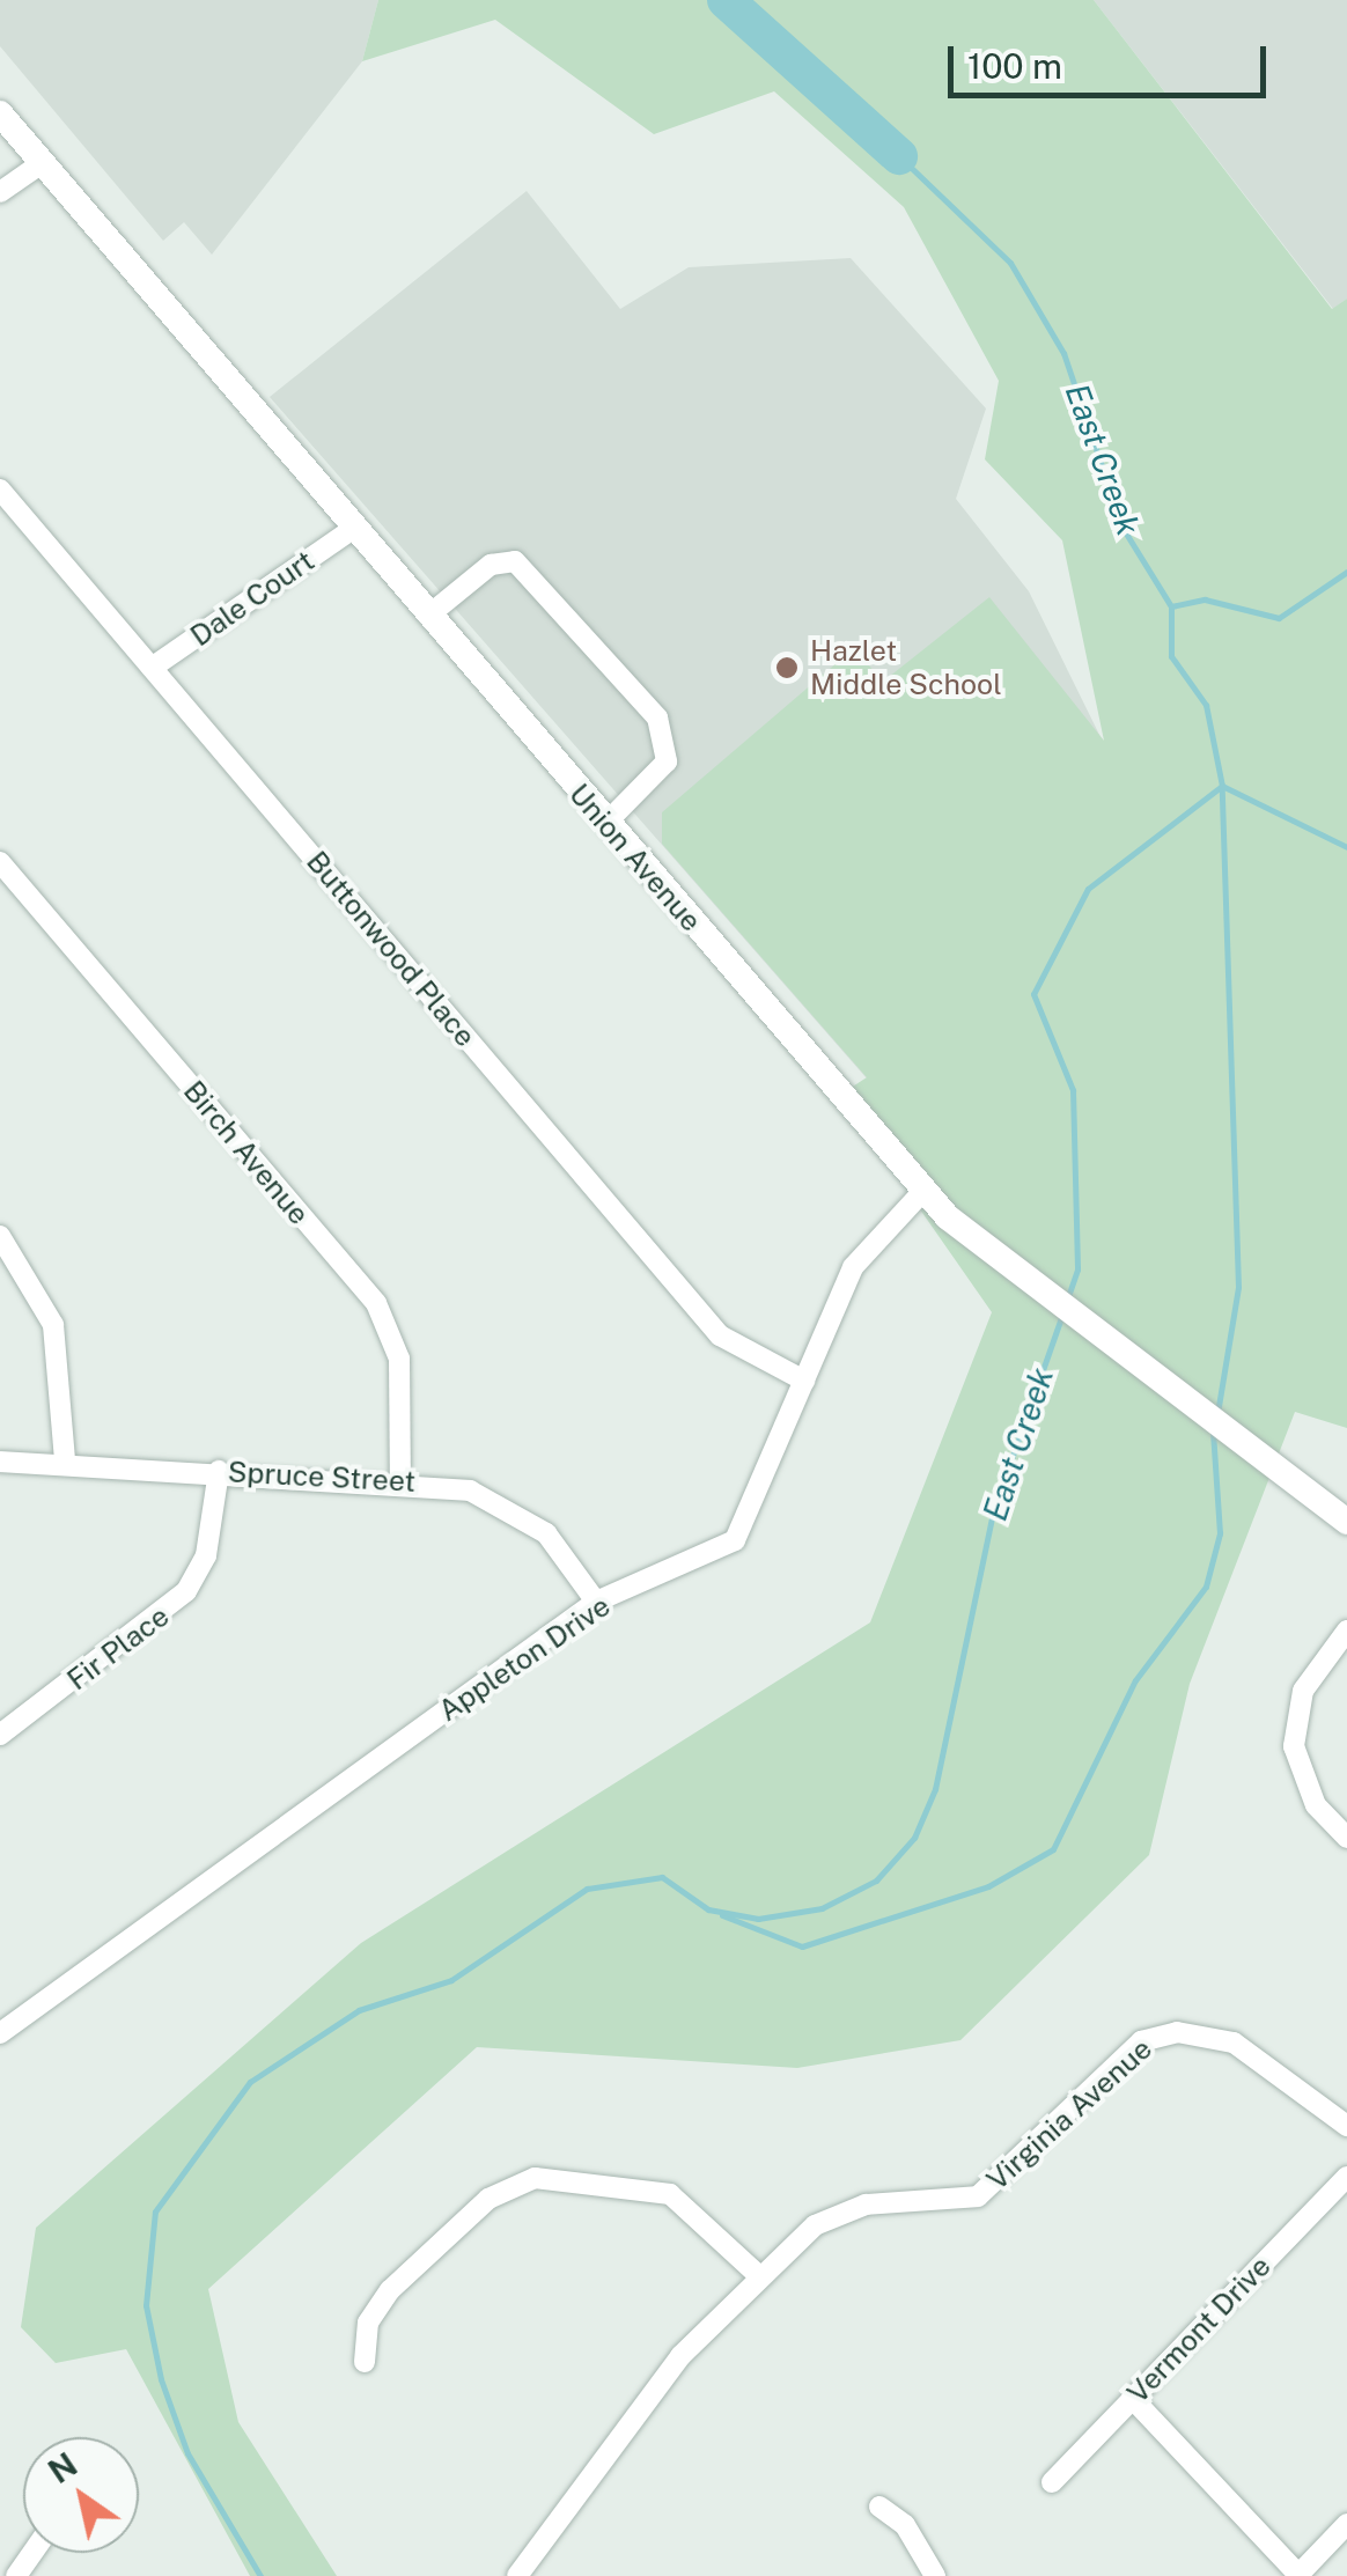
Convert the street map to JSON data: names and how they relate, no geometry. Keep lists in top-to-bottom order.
{
  "streets": {
    "street": [
      "Dale Court",
      "Union Avenue",
      "Buttonwood Place",
      "Birch Avenue",
      "Spruce Street",
      "Fir Place",
      "Appleton Drive",
      "Virginia Avenue",
      "Vermont Drive"
    ]
  },
  "crossings": [
    ["Dale Court", "Union Avenue"],
    ["Dale Court", "Buttonwood Place"],
    ["Union Avenue", "Appleton Drive"],
    ["Buttonwood Place", "Appleton Drive"],
    ["Birch Avenue", "Spruce Street"],
    ["Spruce Street", "Fir Place"],
    ["Spruce Street", "Appleton Drive"]
  ],
  "water": ["East Creek"],
  "places": ["Hazlet Middle School"],
  "scale_bar": "100 m",
  "north": "top left"
}
